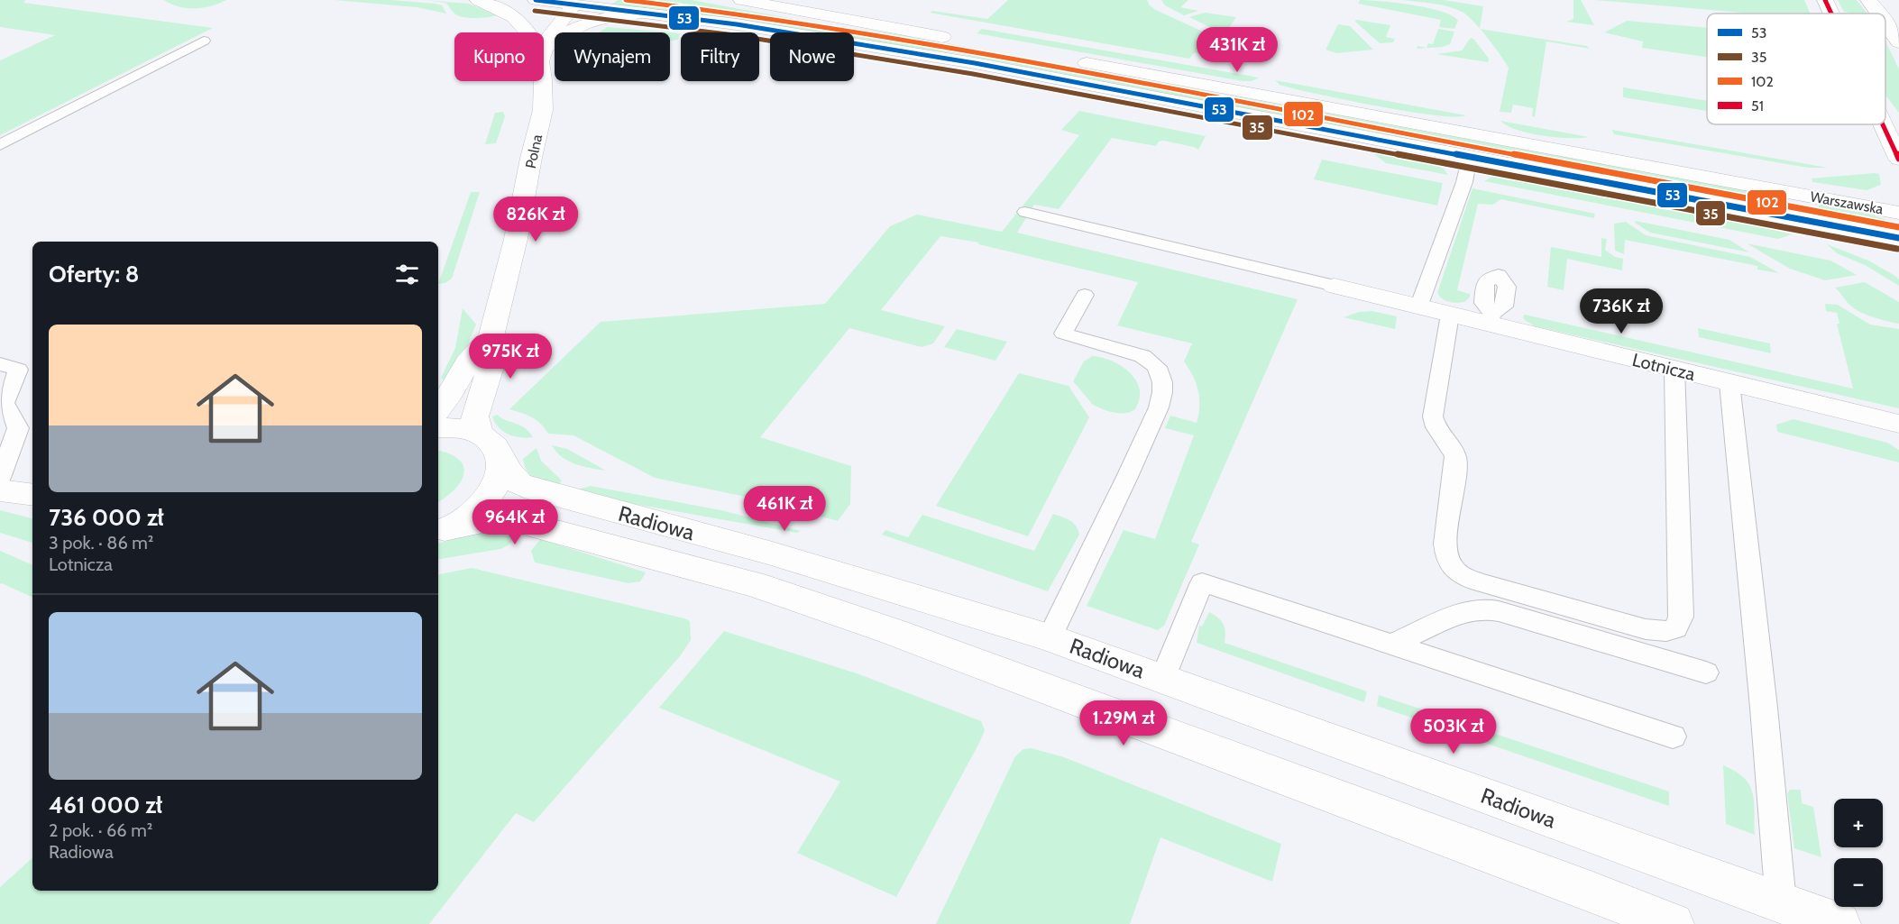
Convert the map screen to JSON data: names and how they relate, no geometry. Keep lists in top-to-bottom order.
{
  "streets": {
    "street": [
      "Polna",
      "Warszawska",
      "Lotnicza",
      "Radiowa"
    ]
  },
  "crossings": [
    ["Polna", "Warszawska"],
    ["Polna", "Radiowa"]
  ],
  "lines": [
    "transit line 53",
    "transit line 102",
    "transit line 51",
    "transit line 35"
  ],
  "legend": [
    "53",
    "35",
    "102",
    "51"
  ],
  "page": {
    "price": [
      "431K zł",
      "826K zł",
      "736K zł",
      "975K zł",
      "461K zł",
      "964K zł",
      "1.29M zł",
      "503K zł"
    ],
    "chip": [
      "Kupno",
      "Wynajem",
      "Filtry",
      "Nowe"
    ],
    "heading": "Oferty: 8",
    "list": [
      {
        "name": "736 000 zł",
        "note": "3 pok. · 86 m² · Lotnicza"
      },
      {
        "name": "461 000 zł",
        "note": "2 pok. · 66 m² · Radiowa"
      }
    ],
    "map_buttons": ["+", "−"]
  }
}
